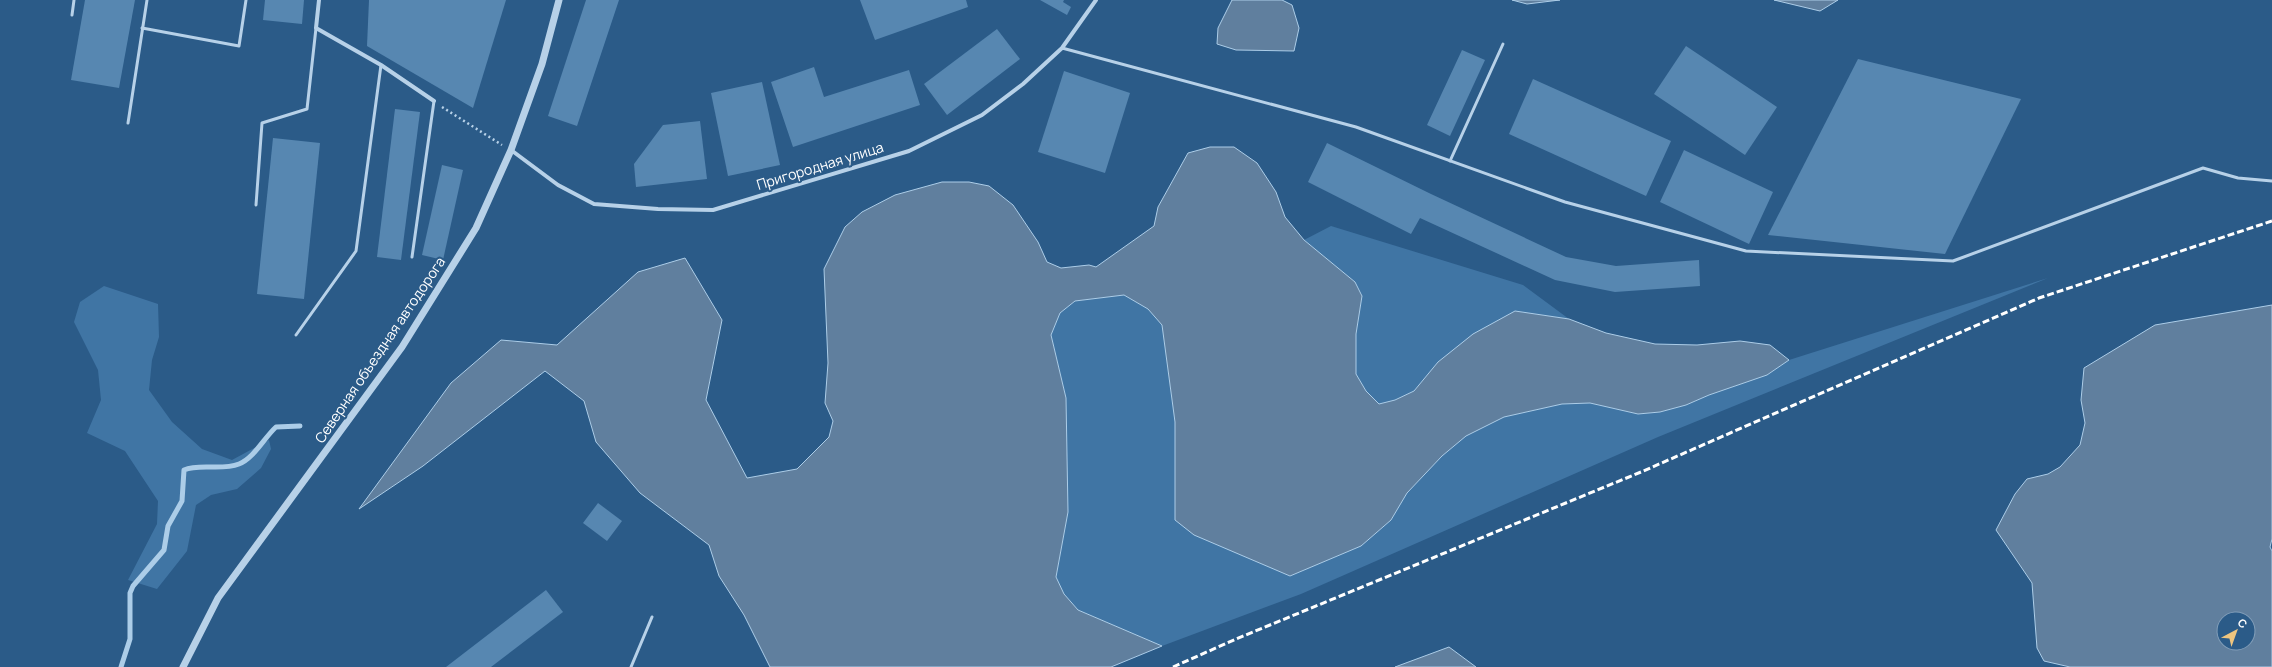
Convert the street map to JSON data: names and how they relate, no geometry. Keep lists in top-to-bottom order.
{
  "streets": {
    "street": ["Пригородная улица", "Северная объездная автодорога"]
  },
  "crossings": [
    ["Пригородная улица", "Северная объездная автодорога"]
  ],
  "north": "top right"
}
